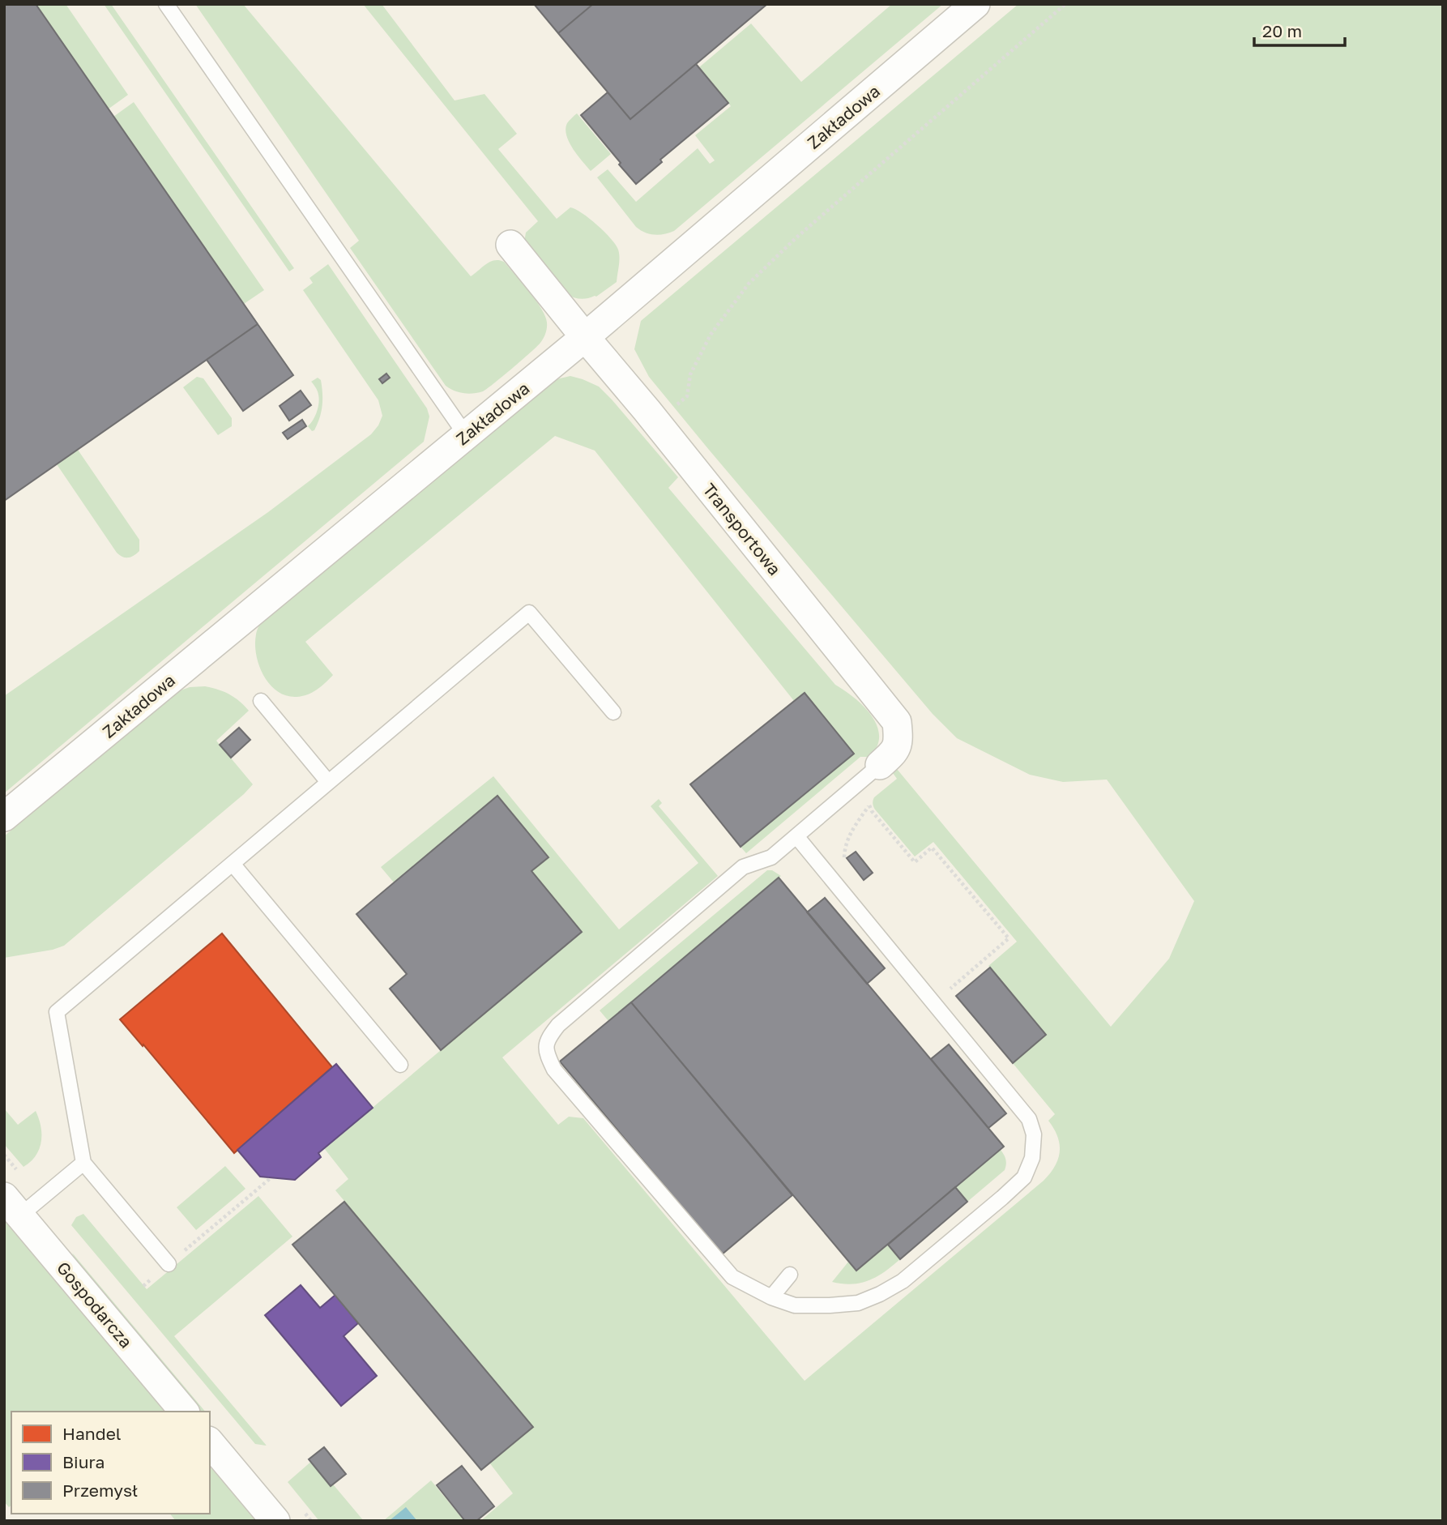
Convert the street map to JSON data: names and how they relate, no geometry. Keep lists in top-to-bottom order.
{
  "streets": {
    "street": ["Zakładowa", "Transportowa", "Gospodarcza"]
  },
  "crossings": [
    ["Zakładowa", "Transportowa"]
  ],
  "legend": ["Handel", "Biura", "Przemysł"],
  "scale_bar": "20 m"
}
